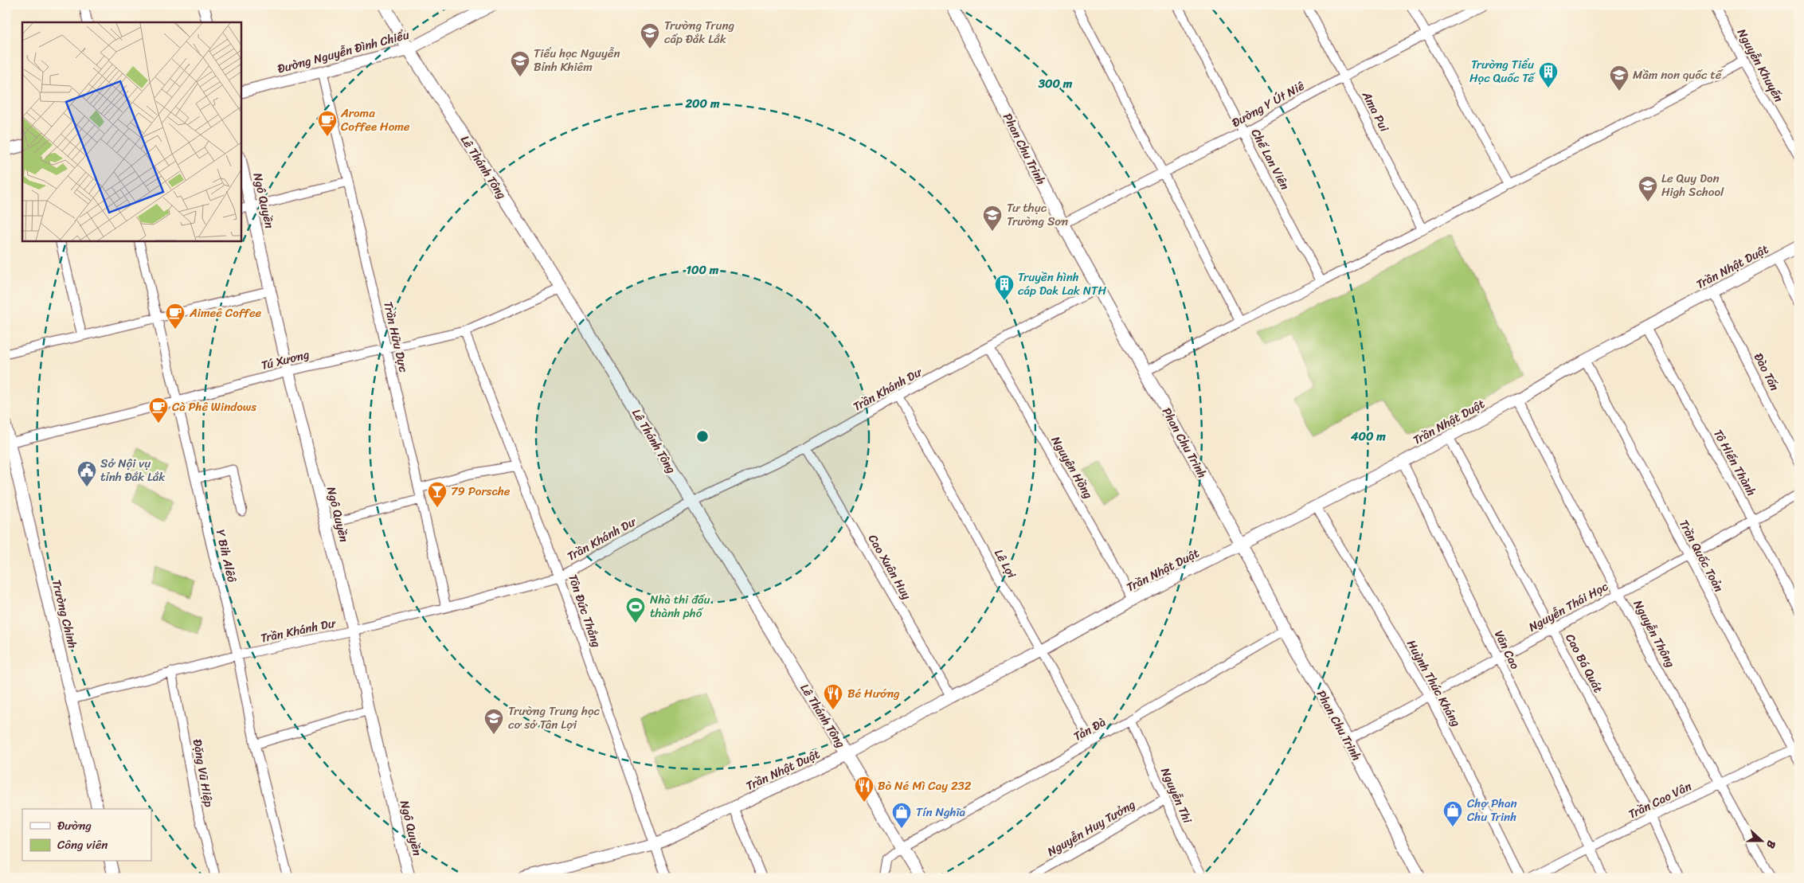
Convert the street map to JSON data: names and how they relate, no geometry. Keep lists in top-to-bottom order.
{
  "streets": {
    "main road": ["Phan Chu Trinh", "Lê Thánh Tông"],
    "street": [
      "Đường Nguyễn Đình Chiểu",
      "Nguyễn Khuyến",
      "Đường Y Út Niê",
      "Ama Pui",
      "Chế Lan Viên",
      "Ngô Quyền",
      "Trần Nhật Duật",
      "Trần Hữu Dực",
      "Tú Xương",
      "Đào Tấn",
      "Trần Khánh Dư",
      "Tô Hiến Thành",
      "Nguyên Hồng",
      "Y Bih Alêô",
      "Trần Quốc Toản",
      "Lê Lợi",
      "Cao Xuân Huy",
      "Nguyễn Thái Học",
      "Tôn Đức Thắng",
      "Trường Chinh",
      "Nguyễn Thông",
      "Văn Cao",
      "Cao Bá Quát",
      "Huỳnh Thúc Kháng",
      "Tản Đà",
      "Đặng Vũ Hiệp",
      "Nguyễn Thi",
      "Trần Cao Vân",
      "Nguyễn Huy Tưởng"
    ]
  },
  "crossings": [
    ["Đường Nguyễn Đình Chiểu", "Lê Thánh Tông"],
    ["Đường Nguyễn Đình Chiểu", "Trần Hữu Dực"],
    ["Đường Y Út Niê", "Ama Pui"],
    ["Đường Y Út Niê", "Phan Chu Trinh"],
    ["Đường Y Út Niê", "Chế Lan Viên"],
    ["Phan Chu Trinh", "Trần Nhật Duật"],
    ["Phan Chu Trinh", "Trần Khánh Dư"],
    ["Phan Chu Trinh", "Nguyễn Thái Học"],
    ["Phan Chu Trinh", "Tản Đà"],
    ["Lê Thánh Tông", "Trần Nhật Duật"],
    ["Lê Thánh Tông", "Tú Xương"],
    ["Lê Thánh Tông", "Trần Khánh Dư"],
    ["Lê Thánh Tông", "Tản Đà"],
    ["Ngô Quyền", "Tú Xương"],
    ["Ngô Quyền", "Trần Khánh Dư"],
    ["Trần Nhật Duật", "Đào Tấn"],
    ["Trần Nhật Duật", "Tô Hiến Thành"],
    ["Trần Nhật Duật", "Nguyên Hồng"],
    ["Trần Nhật Duật", "Trần Quốc Toản"],
    ["Trần Nhật Duật", "Lê Lợi"],
    ["Trần Nhật Duật", "Cao Xuân Huy"],
    ["Trần Nhật Duật", "Tôn Đức Thắng"],
    ["Trần Nhật Duật", "Nguyễn Thông"],
    ["Trần Nhật Duật", "Văn Cao"],
    ["Trần Nhật Duật", "Cao Bá Quát"],
    ["Trần Nhật Duật", "Huỳnh Thúc Kháng"],
    ["Trần Hữu Dực", "Tú Xương"],
    ["Trần Hữu Dực", "Trần Khánh Dư"],
    ["Tú Xương", "Y Bih Alêô"],
    ["Tú Xương", "Tôn Đức Thắng"],
    ["Tú Xương", "Trường Chinh"],
    ["Trần Khánh Dư", "Nguyên Hồng"],
    ["Trần Khánh Dư", "Y Bih Alêô"],
    ["Trần Khánh Dư", "Lê Lợi"],
    ["Trần Khánh Dư", "Cao Xuân Huy"],
    ["Trần Khánh Dư", "Tôn Đức Thắng"],
    ["Trần Khánh Dư", "Trường Chinh"],
    ["Trần Khánh Dư", "Đặng Vũ Hiệp"],
    ["Tô Hiến Thành", "Nguyễn Thái Học"],
    ["Trần Quốc Toản", "Nguyễn Thái Học"],
    ["Trần Quốc Toản", "Trần Cao Vân"],
    ["Lê Lợi", "Tản Đà"],
    ["Nguyễn Thái Học", "Nguyễn Thông"],
    ["Nguyễn Thái Học", "Văn Cao"],
    ["Nguyễn Thái Học", "Cao Bá Quát"],
    ["Nguyễn Thái Học", "Huỳnh Thúc Kháng"],
    ["Nguyễn Thông", "Trần Cao Vân"],
    ["Văn Cao", "Trần Cao Vân"],
    ["Cao Bá Quát", "Trần Cao Vân"],
    ["Tản Đà", "Nguyễn Thi"],
    ["Nguyễn Thi", "Nguyễn Huy Tưởng"]
  ],
  "places": {
    "school or university": [
      "Trường Trung cấp Đắk Lắk",
      "Tiểu học Nguyễn Bỉnh Khiêm",
      "Mầm non quốc tế",
      "Le Quy Don High School",
      "Tư thục Trường Sơn",
      "Trường Trung học cơ sở Tân Lợi"
    ],
    "building": ["Trường Tiểu Học Quốc Tế", "Truyền hình cáp Dak Lak NTH"],
    "cafe": ["Aroma Coffee Home", "Aimeê Coffee", "Cà Phê Windows"],
    "public building": ["Sở Nội vụ tỉnh Đắk Lắk"],
    "bar": ["79 Porsche"],
    "sports": ["Nhà thi đấu thành phố"],
    "restaurant": ["Bé Hướng", "Bò Né Mì Cay 232"],
    "shop": ["Chợ Phan Chu Trinh", "Tín Nghĩa"]
  },
  "legend": ["Đường", "Công viên"],
  "north": "right",
  "rings": [
    "300 m",
    "200 m",
    "100 m",
    "400 m"
  ]
}
